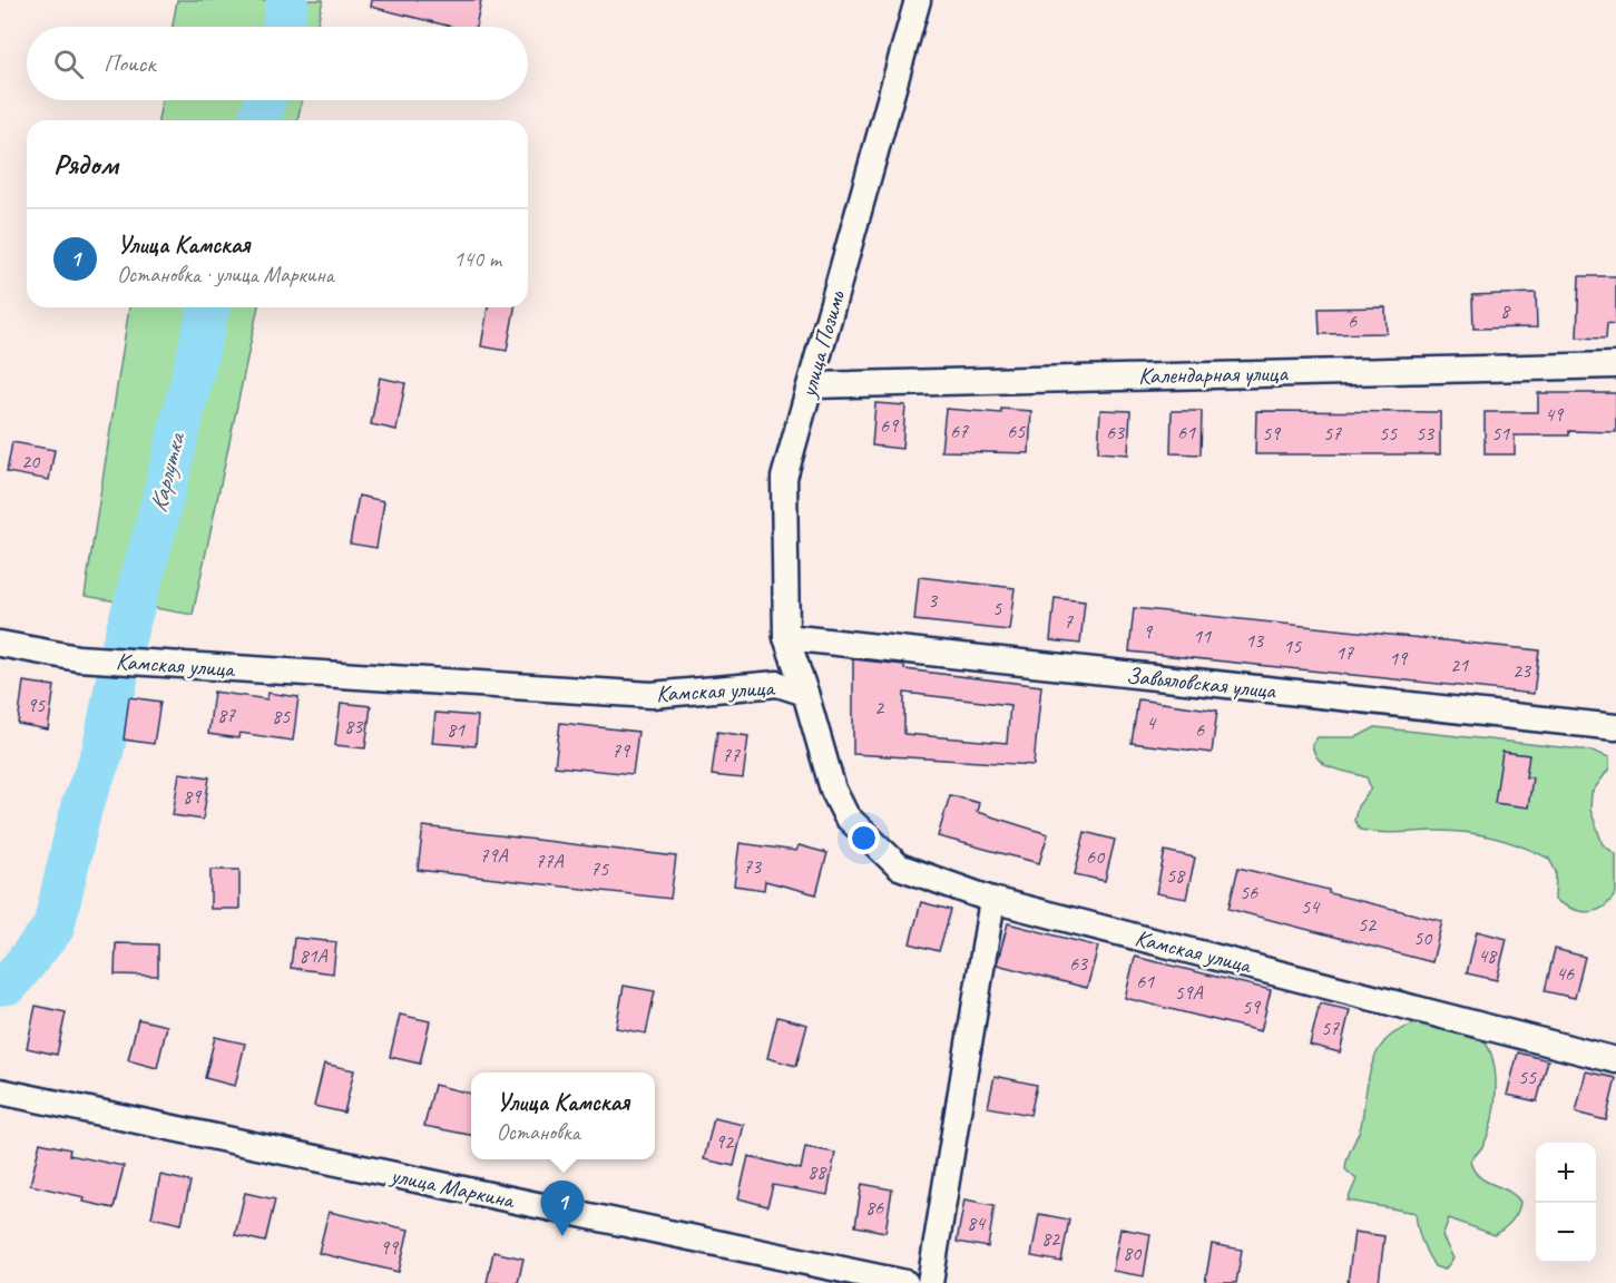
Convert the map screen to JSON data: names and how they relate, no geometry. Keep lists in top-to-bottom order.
{
  "streets": {
    "street": [
      "улица Позимь",
      "Календарная улица",
      "Камская улица",
      "Завьяловская улица",
      "улица Маркина"
    ]
  },
  "crossings": [
    ["улица Позимь", "Календарная улица"],
    ["улица Позимь", "Камская улица"],
    ["улица Позимь", "Завьяловская улица"]
  ],
  "water": ["Карлутка"],
  "house_numbers": [
    "8",
    "6",
    "49",
    "69",
    "67",
    "65",
    "63",
    "61",
    "59",
    "57",
    "55",
    "53",
    "51",
    "20",
    "3",
    "5",
    "7",
    "9",
    "11",
    "13",
    "15",
    "17",
    "19",
    "21",
    "23",
    "95",
    "2",
    "87",
    "85",
    "4",
    "83",
    "81",
    "6",
    "79",
    "77",
    "89",
    "79А",
    "60",
    "77А",
    "73",
    "75",
    "58",
    "56",
    "54",
    "52",
    "50",
    "81А",
    "48",
    "63",
    "46",
    "61",
    "59А",
    "59",
    "57",
    "55",
    "92",
    "88",
    "86",
    "84",
    "82",
    "99",
    "80"
  ],
  "page": {
    "search": "Поиск",
    "heading": "Рядом",
    "list": [
      {
        "mark": "1",
        "name": "Улица Камская",
        "note": "Остановка · улица Маркина",
        "value": "140 m"
      }
    ],
    "popup": ["Улица Камская", "Остановка"],
    "map_buttons": ["+", "−"],
    "pins": "1"
  }
}
